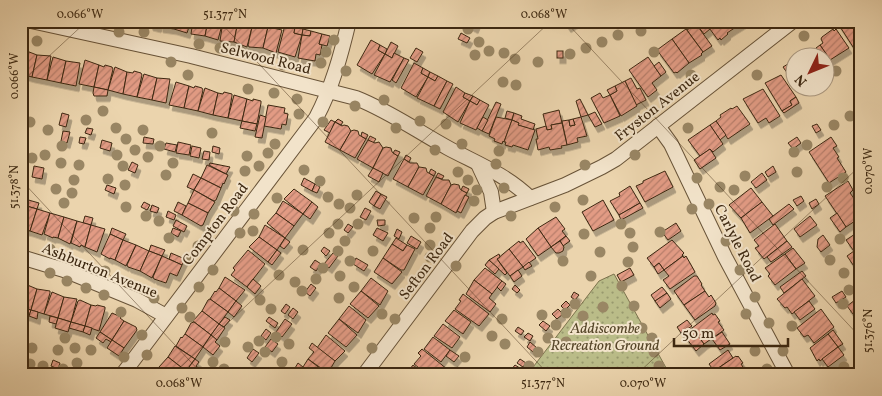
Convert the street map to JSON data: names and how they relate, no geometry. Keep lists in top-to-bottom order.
{
  "streets": {
    "street": [
      "Selwood Road",
      "Fryston Avenue",
      "Compton Road",
      "Carlyle Road",
      "Sefton Road",
      "Ashburton Avenue"
    ]
  },
  "crossings": [
    ["Selwood Road", "Fryston Avenue"],
    ["Selwood Road", "Compton Road"],
    ["Selwood Road", "Sefton Road"],
    ["Fryston Avenue", "Carlyle Road"],
    ["Fryston Avenue", "Sefton Road"],
    ["Compton Road", "Ashburton Avenue"]
  ],
  "parks": ["Addiscombe Recreation Ground"],
  "scale_bar": "50 m",
  "north": "bottom left",
  "coordinates": [
    "0.066°W",
    "51.377°N",
    "0.068°W",
    "0.070°W",
    "51.378°N",
    "51.376°N"
  ]
}
